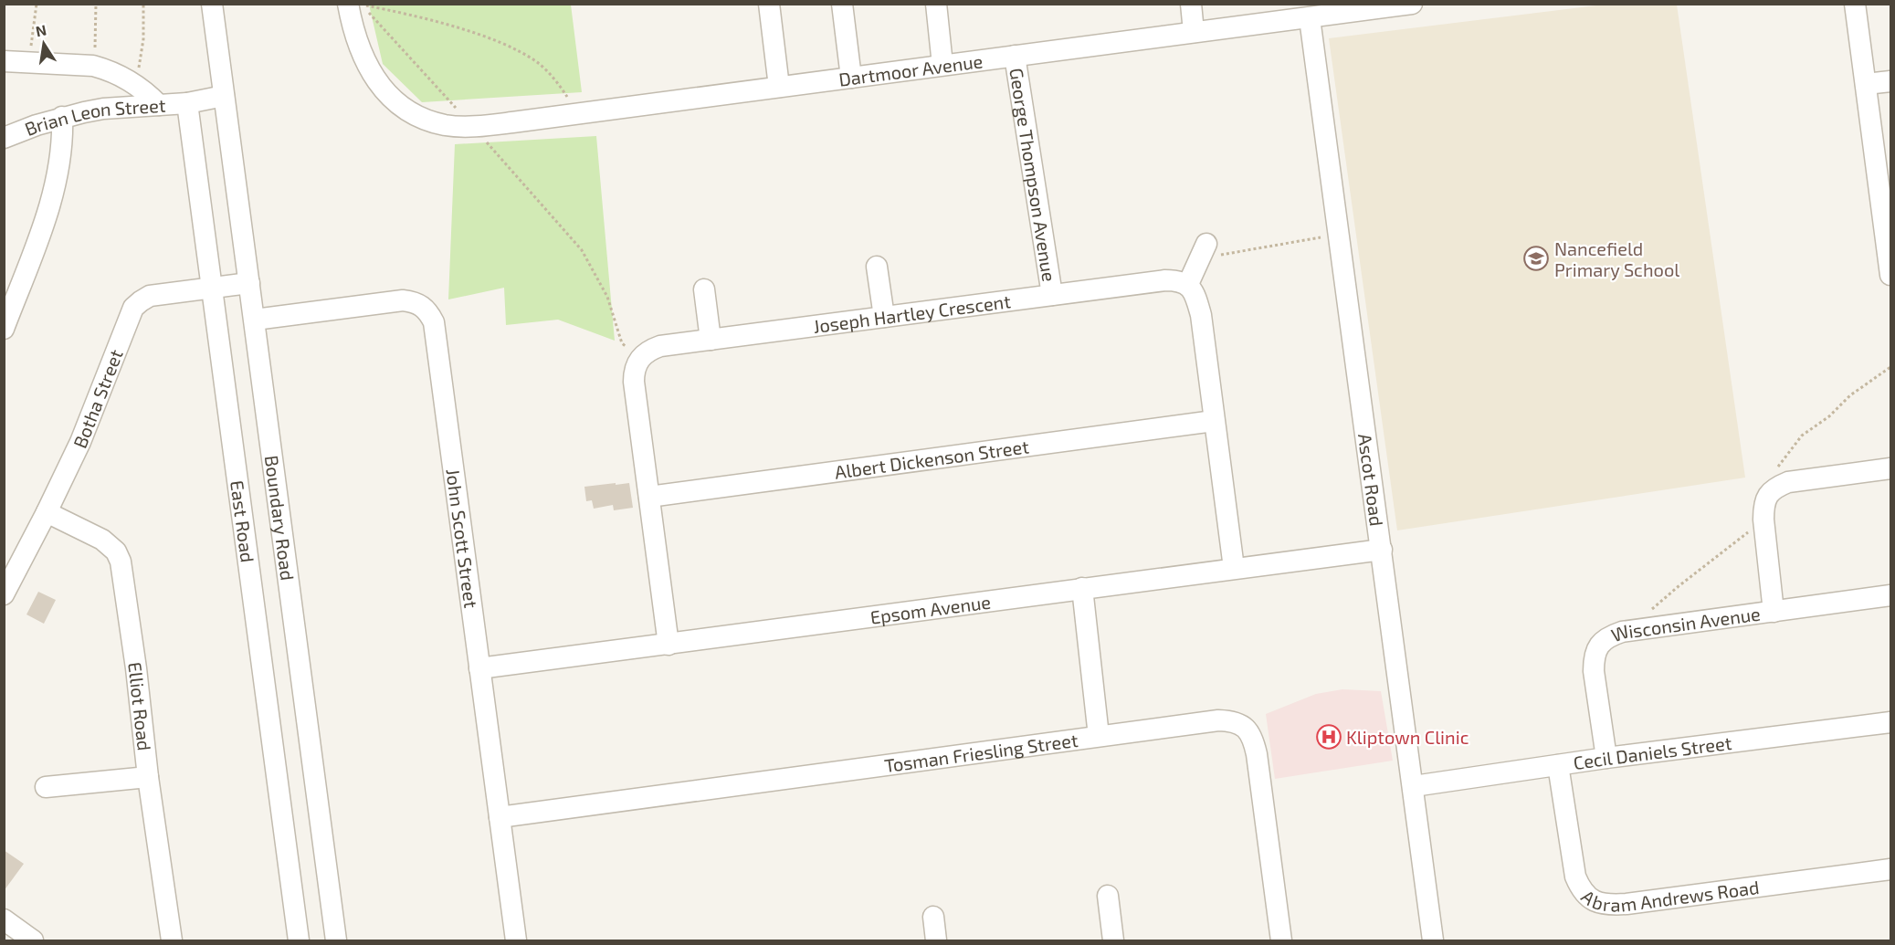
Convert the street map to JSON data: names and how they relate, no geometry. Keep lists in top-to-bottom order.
{
  "streets": {
    "street": [
      "Dartmoor Avenue",
      "Brian Leon Street",
      "George Thompson Avenue",
      "Joseph Hartley Crescent",
      "Botha Street",
      "Albert Dickenson Street",
      "Ascot Road",
      "Boundary Road",
      "East Road",
      "John Scott Street",
      "Epsom Avenue",
      "Wisconsin Avenue",
      "Elliot Road",
      "Tosman Friesling Street",
      "Cecil Daniels Street",
      "Abram Andrews Road"
    ]
  },
  "crossings": [
    ["Dartmoor Avenue", "George Thompson Avenue"],
    ["Dartmoor Avenue", "Ascot Road"],
    ["Brian Leon Street", "East Road"],
    ["George Thompson Avenue", "Joseph Hartley Crescent"],
    ["Botha Street", "Boundary Road"],
    ["Botha Street", "East Road"],
    ["Botha Street", "Elliot Road"],
    ["Ascot Road", "Epsom Avenue"],
    ["Ascot Road", "Cecil Daniels Street"],
    ["Boundary Road", "John Scott Street"],
    ["John Scott Street", "Epsom Avenue"],
    ["John Scott Street", "Tosman Friesling Street"],
    ["Wisconsin Avenue", "Cecil Daniels Street"],
    ["Cecil Daniels Street", "Abram Andrews Road"]
  ],
  "places": {
    "school or university": ["Nancefield Primary School"],
    "hospital": ["Kliptown Clinic"]
  },
  "north": "top"
}
